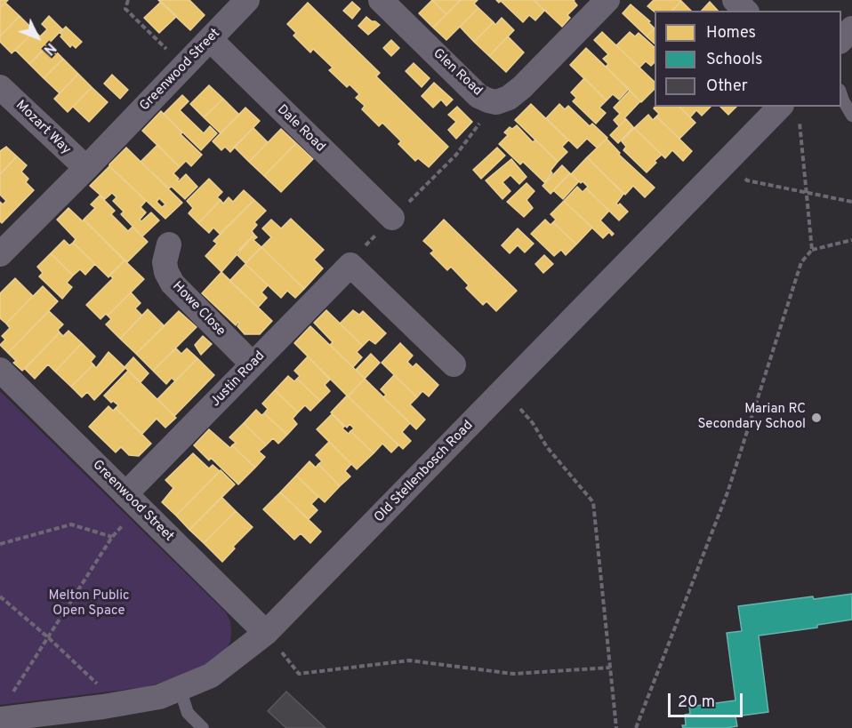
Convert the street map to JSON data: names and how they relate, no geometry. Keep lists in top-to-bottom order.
{
  "streets": {
    "street": [
      "Greenwood Street",
      "Glen Road",
      "Mozart Way",
      "Dale Road",
      "Howe Close",
      "Justin Road",
      "Old Stellenbosch Road"
    ]
  },
  "crossings": [
    ["Greenwood Street", "Mozart Way"],
    ["Greenwood Street", "Dale Road"],
    ["Greenwood Street", "Justin Road"],
    ["Greenwood Street", "Old Stellenbosch Road"],
    ["Howe Close", "Justin Road"]
  ],
  "parks": ["Melton Public Open Space"],
  "places": ["Marian RC Secondary School"],
  "legend": ["Homes", "Schools", "Other"],
  "scale_bar": "20 m",
  "north": "bottom right"
}
